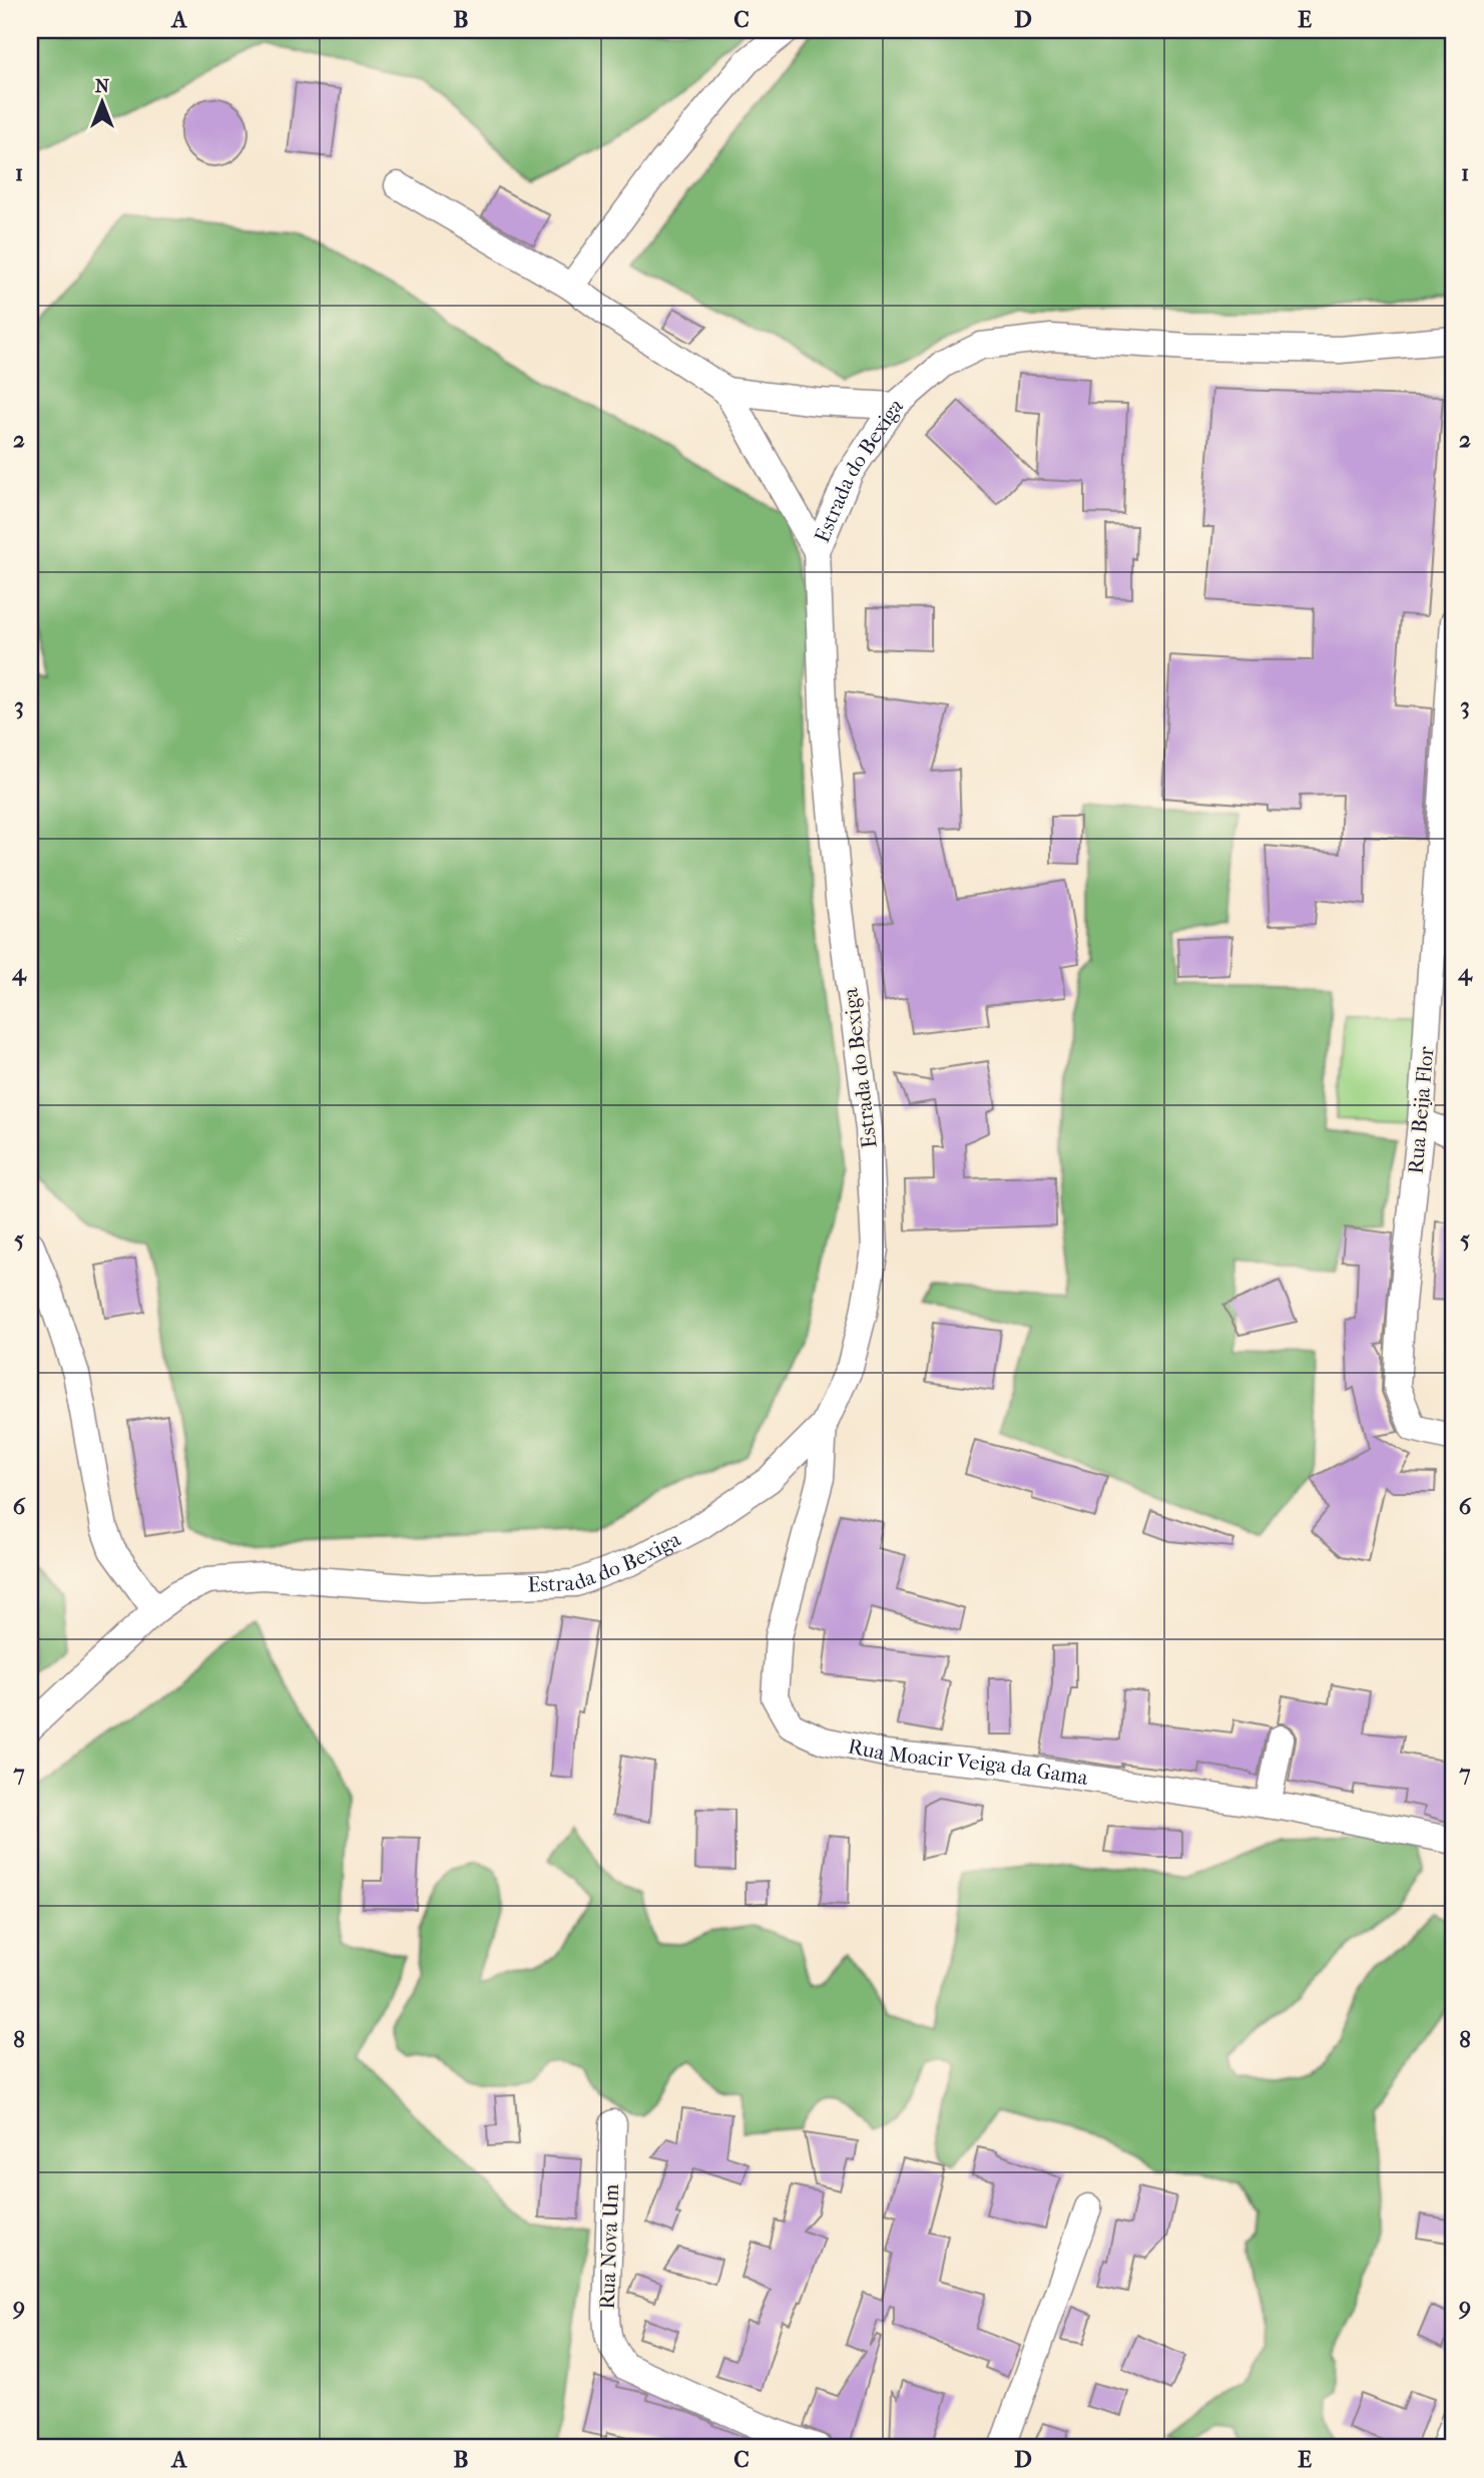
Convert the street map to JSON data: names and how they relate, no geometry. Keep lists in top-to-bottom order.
{
  "streets": {
    "street": [
      "Estrada do Bexiga",
      "Rua Beija Flor",
      "Rua Moacir Veiga da Gama",
      "Rua Nova Um"
    ]
  },
  "crossings": [
    ["Estrada do Bexiga", "Rua Moacir Veiga da Gama"]
  ],
  "north": "top",
  "grid": {
    "columns": [
      "A",
      "B",
      "C",
      "D",
      "E"
    ],
    "rows": [
      "1",
      "2",
      "3",
      "4",
      "5",
      "6",
      "7",
      "8",
      "9"
    ]
  }
}
